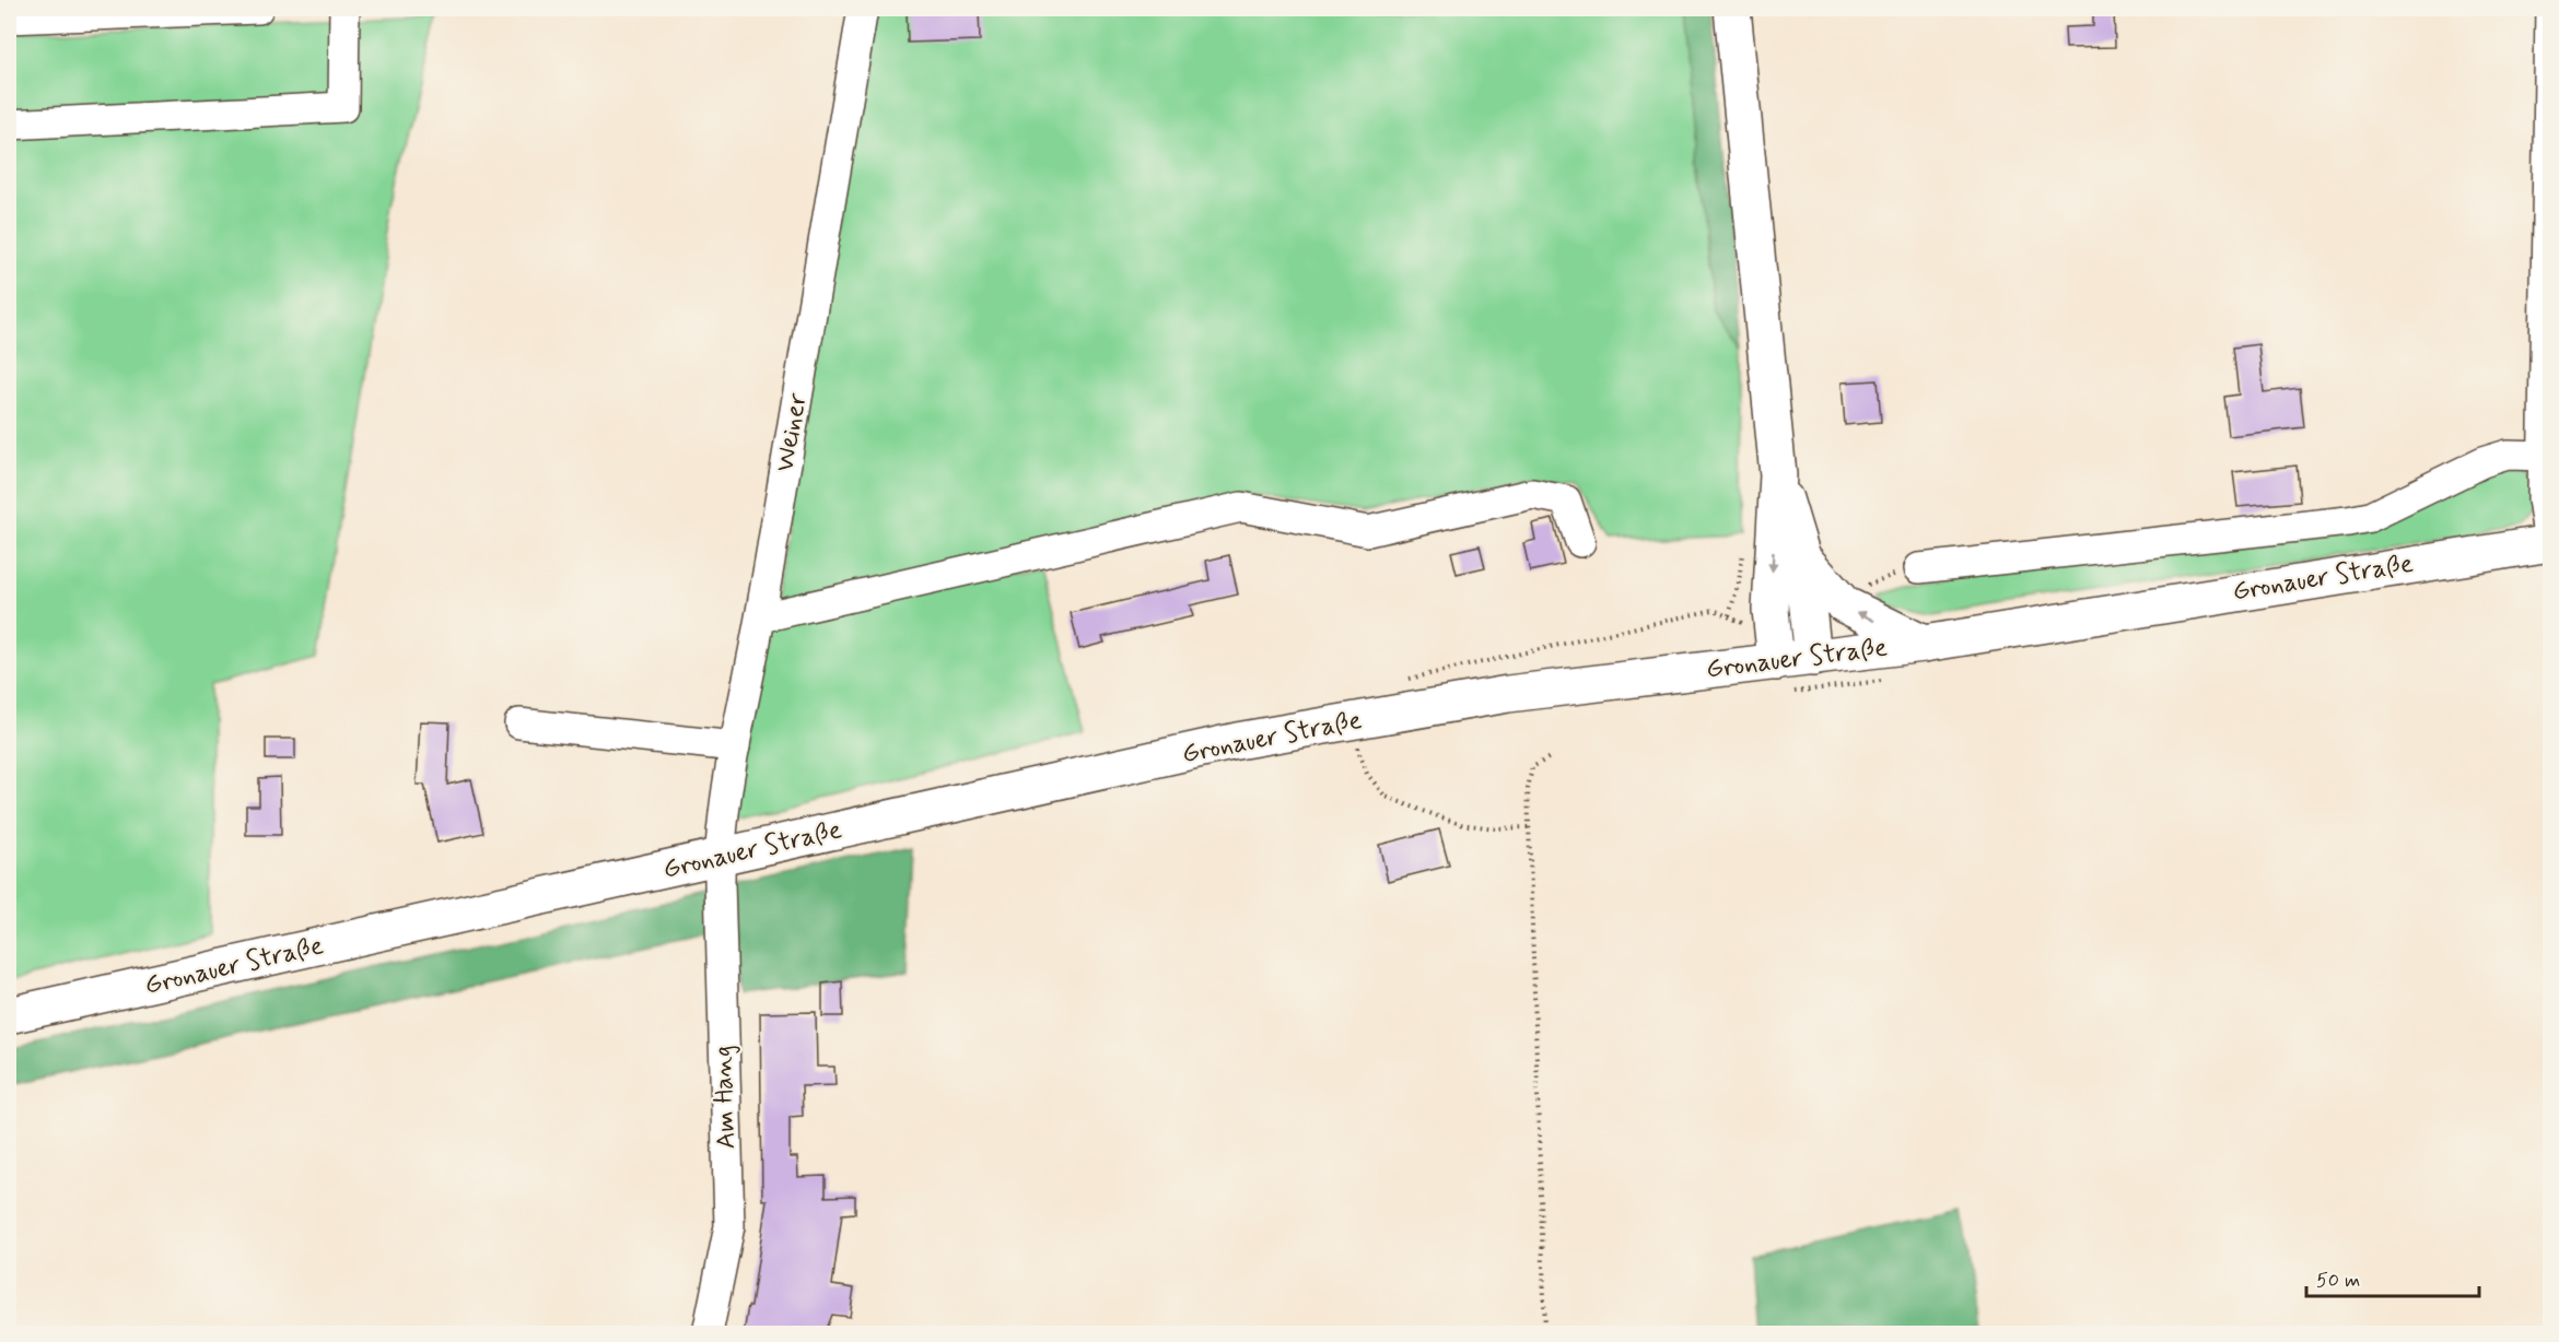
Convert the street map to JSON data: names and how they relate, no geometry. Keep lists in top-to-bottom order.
{
  "streets": {
    "main road": ["Gronauer Straße"],
    "street": ["Weiner", "Am Hang"]
  },
  "crossings": [
    ["Weiner", "Gronauer Straße"],
    ["Weiner", "Am Hang"],
    ["Gronauer Straße", "Am Hang"]
  ],
  "scale_bar": "50 m"
}
